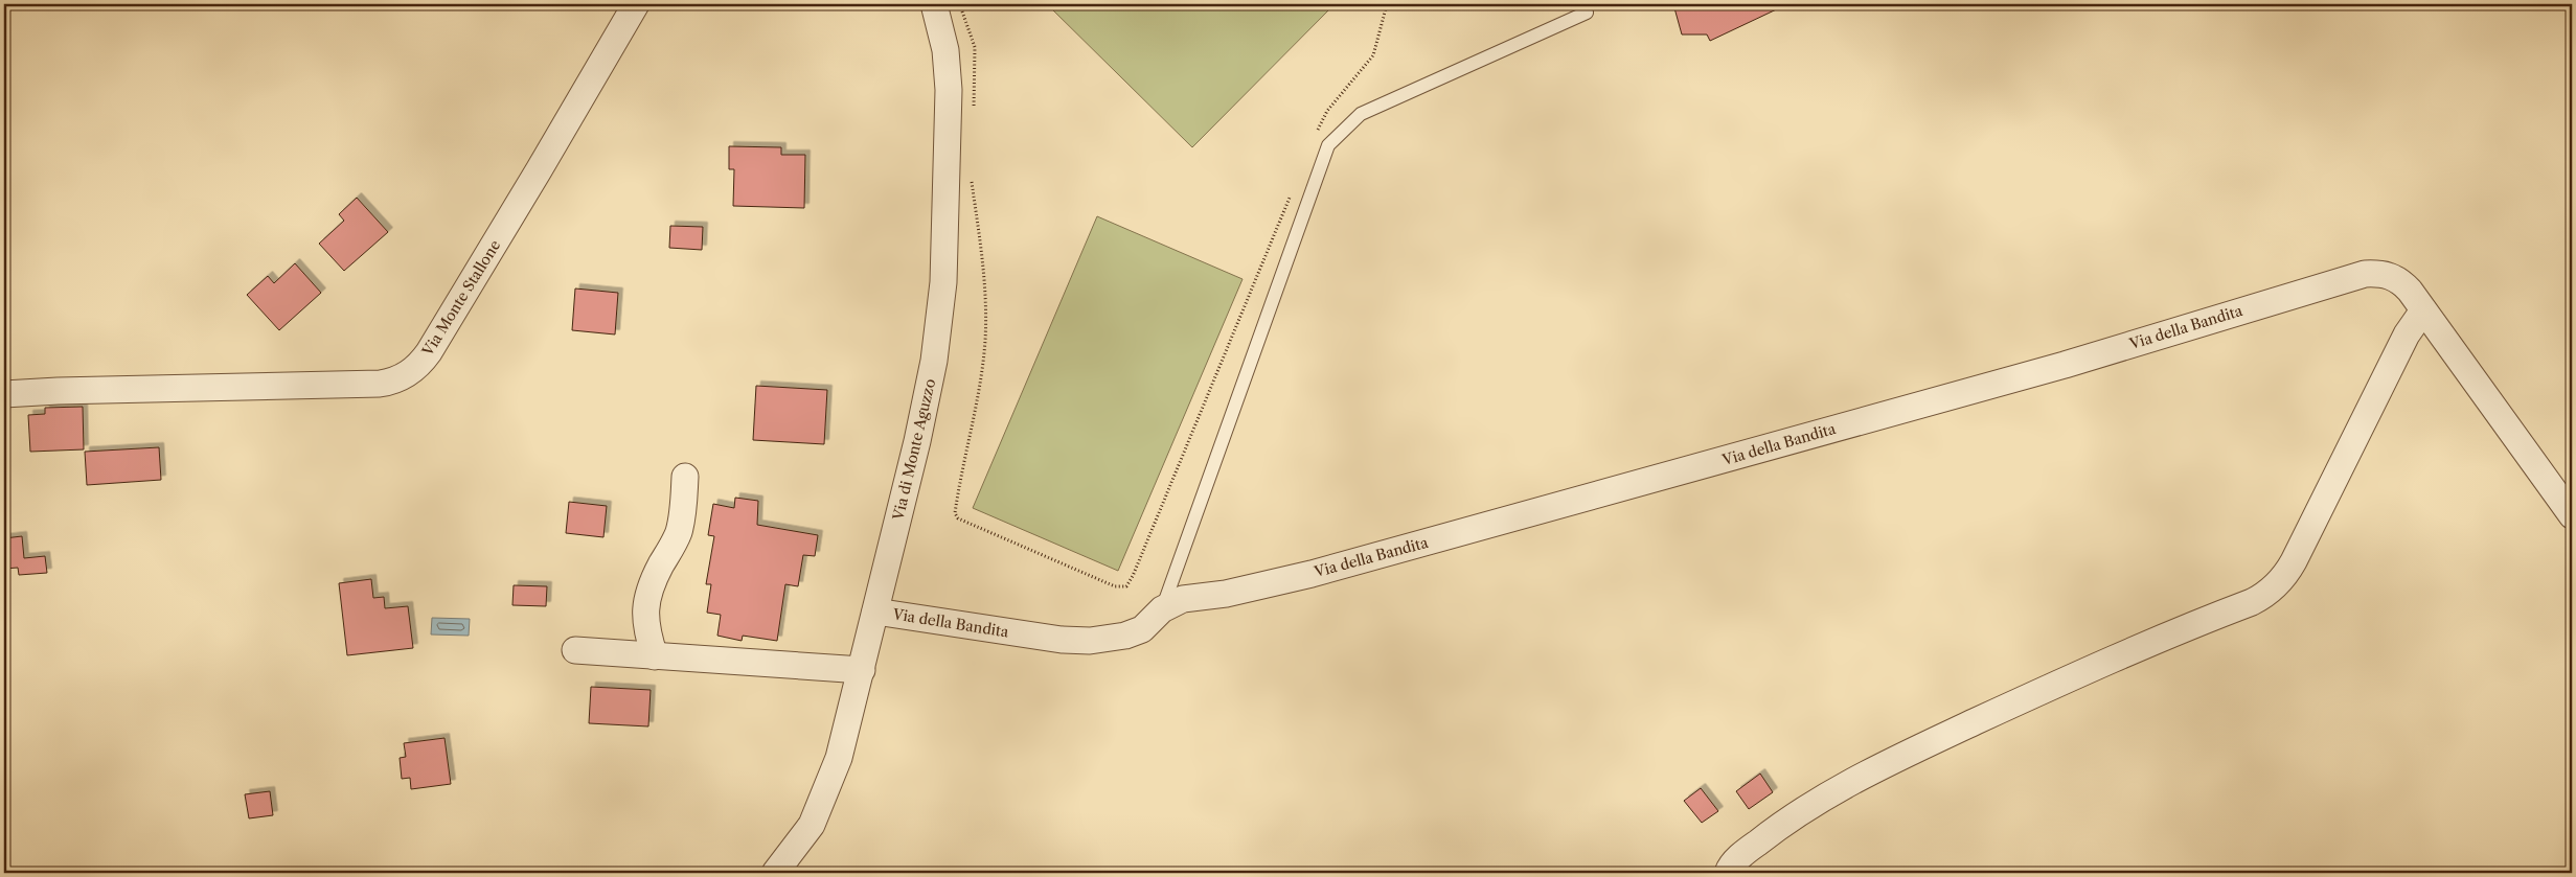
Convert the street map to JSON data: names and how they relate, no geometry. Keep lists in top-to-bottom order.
{
  "streets": {
    "street": ["Via Monte Stallone", "Via della Bandita", "Via di Monte Aguzzo"]
  },
  "crossings": [
    ["Via della Bandita", "Via di Monte Aguzzo"]
  ]
}
